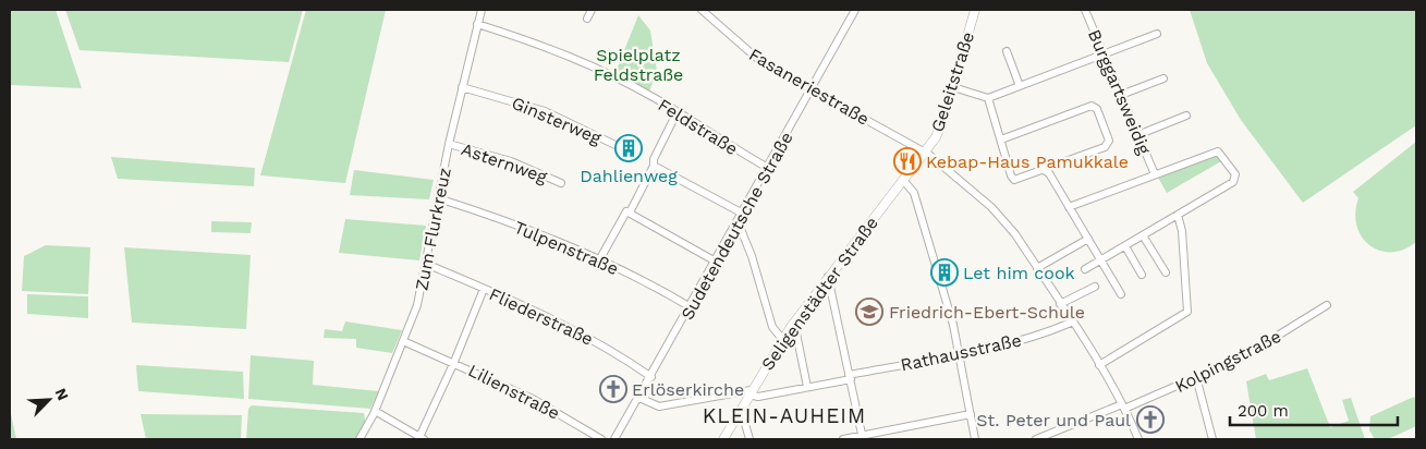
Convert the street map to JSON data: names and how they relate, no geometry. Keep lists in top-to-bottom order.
{
  "streets": {
    "main road": ["Geleitstraße", "Seligenstädter Straße"],
    "street": [
      "Fasaneriestraße",
      "Burggartsweidig",
      "Ginsterweg",
      "Feldstraße",
      "Asternweg",
      "Sudetendeutsche Straße",
      "Zum Flurkreuz",
      "Tulpenstraße",
      "Fliederstraße",
      "Rathausstraße",
      "Kolpingstraße",
      "Lilienstraße"
    ]
  },
  "crossings": [
    ["Geleitstraße", "Fasaneriestraße"],
    ["Geleitstraße", "Seligenstädter Straße"],
    ["Fasaneriestraße", "Sudetendeutsche Straße"],
    ["Fasaneriestraße", "Seligenstädter Straße"],
    ["Fasaneriestraße", "Rathausstraße"],
    ["Fasaneriestraße", "Kolpingstraße"],
    ["Ginsterweg", "Zum Flurkreuz"],
    ["Feldstraße", "Sudetendeutsche Straße"],
    ["Feldstraße", "Zum Flurkreuz"],
    ["Asternweg", "Zum Flurkreuz"],
    ["Sudetendeutsche Straße", "Tulpenstraße"],
    ["Sudetendeutsche Straße", "Fliederstraße"],
    ["Sudetendeutsche Straße", "Rathausstraße"],
    ["Zum Flurkreuz", "Tulpenstraße"],
    ["Zum Flurkreuz", "Fliederstraße"],
    ["Zum Flurkreuz", "Lilienstraße"],
    ["Seligenstädter Straße", "Rathausstraße"],
    ["Fliederstraße", "Lilienstraße"]
  ],
  "districts": ["KLEIN-AUHEIM"],
  "parks": ["Spielplatz Feldstraße"],
  "places": {
    "building": ["Dahlienweg", "Let him cook"],
    "restaurant": ["Kebap-Haus Pamukkale"],
    "school or university": ["Friedrich-Ebert-Schule"],
    "church": ["Erlöserkirche", "St. Peter und Paul"]
  },
  "scale_bar": "200 m",
  "north": "top right"
}
